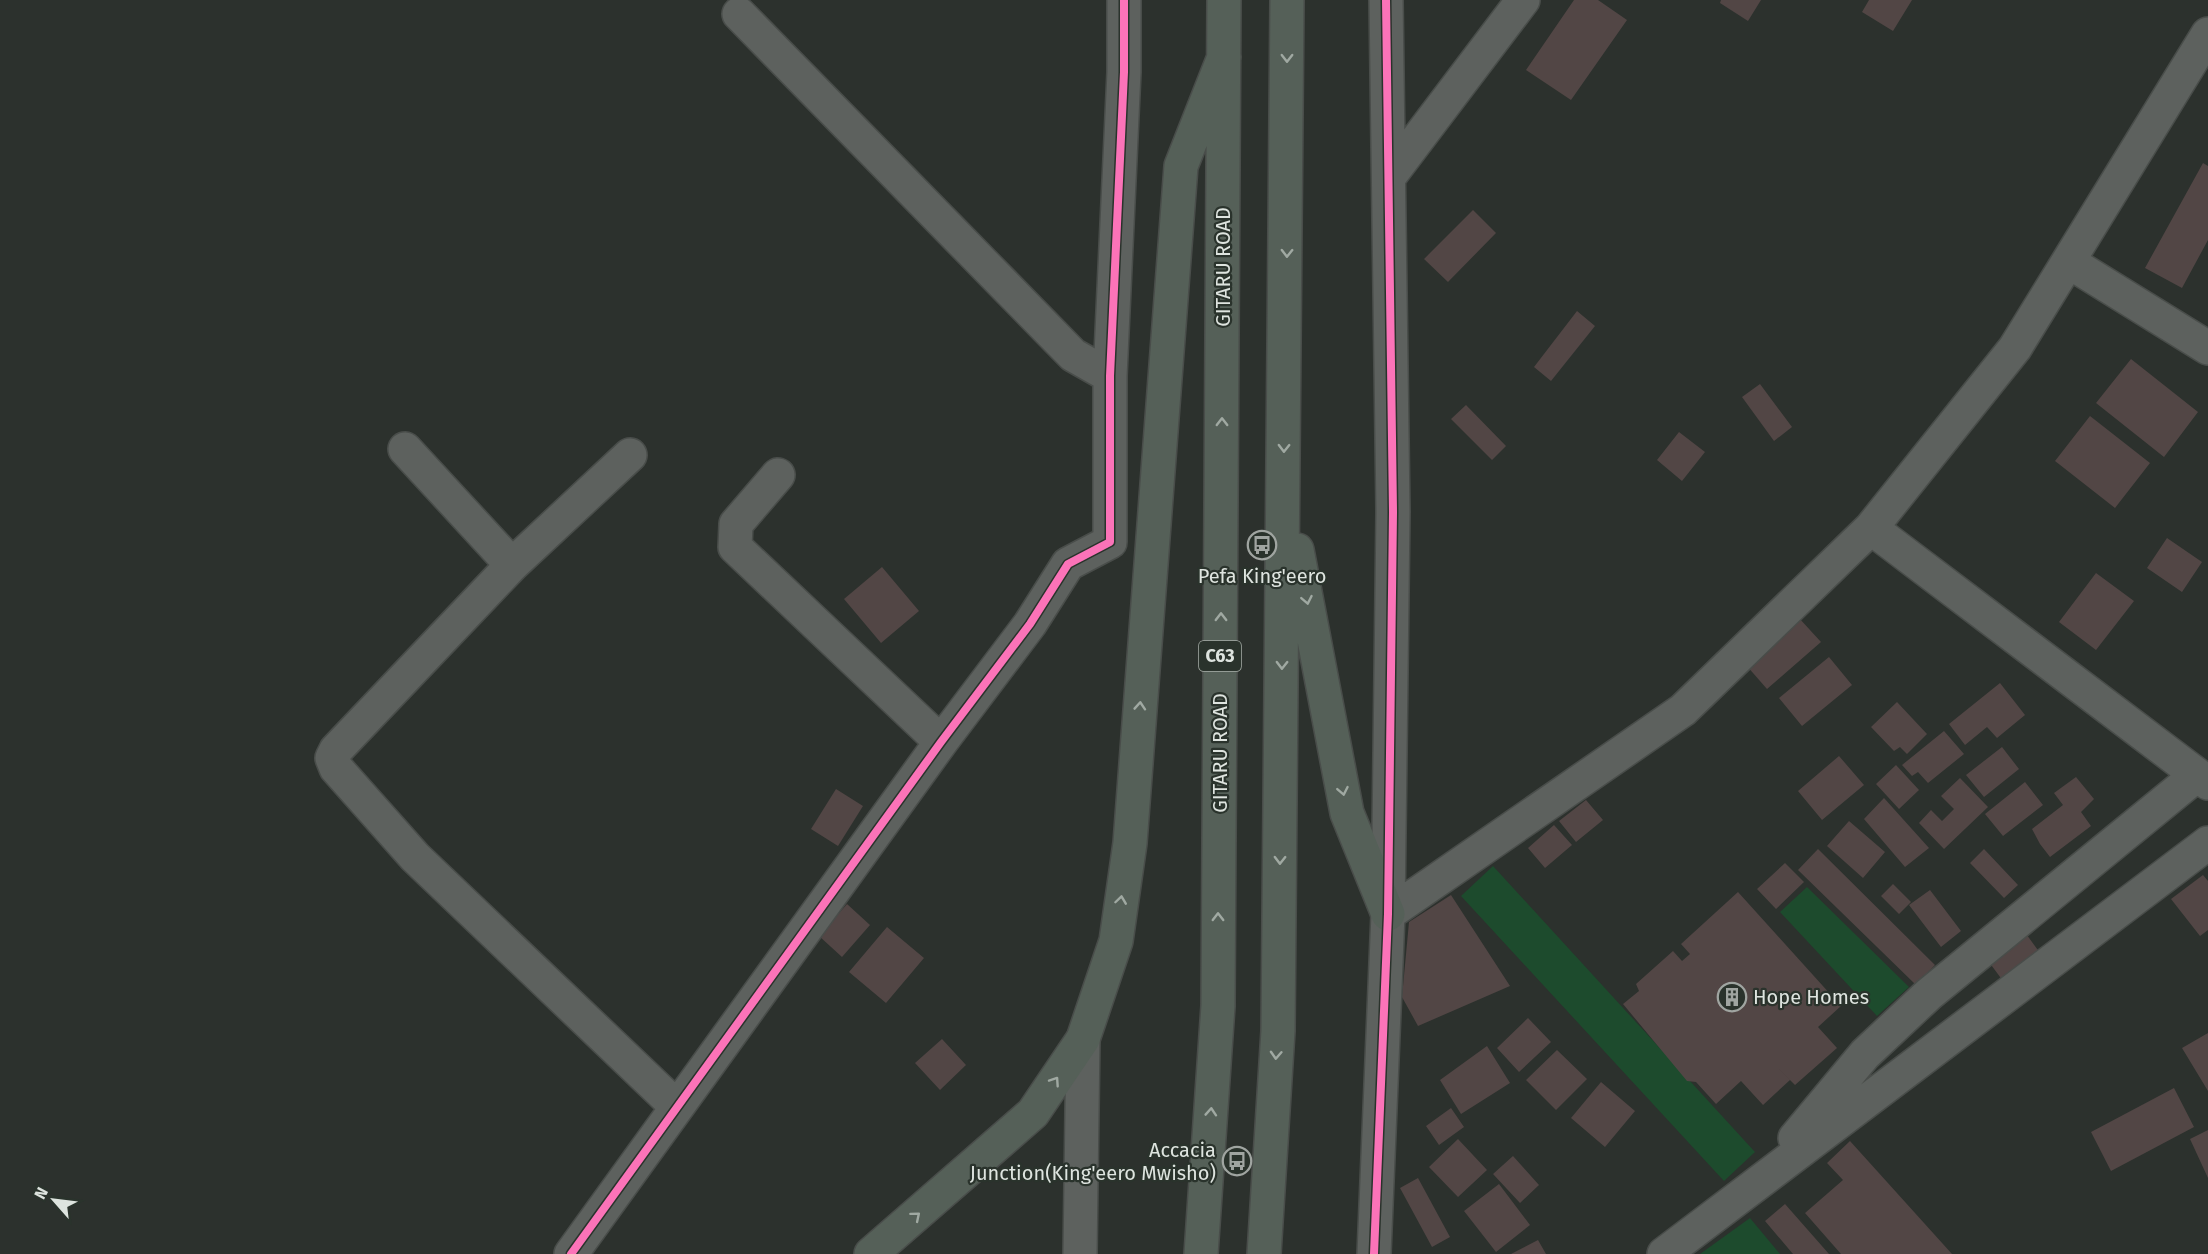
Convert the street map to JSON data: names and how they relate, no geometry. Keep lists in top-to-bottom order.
{
  "streets": {
    "main road": ["GITARU ROAD", "C63"]
  },
  "places": {
    "bus stop": ["Pefa King'eero", "Accacia Junction(King'eero Mwisho)"],
    "building": ["Hope Homes"]
  },
  "north": "top left"
}
